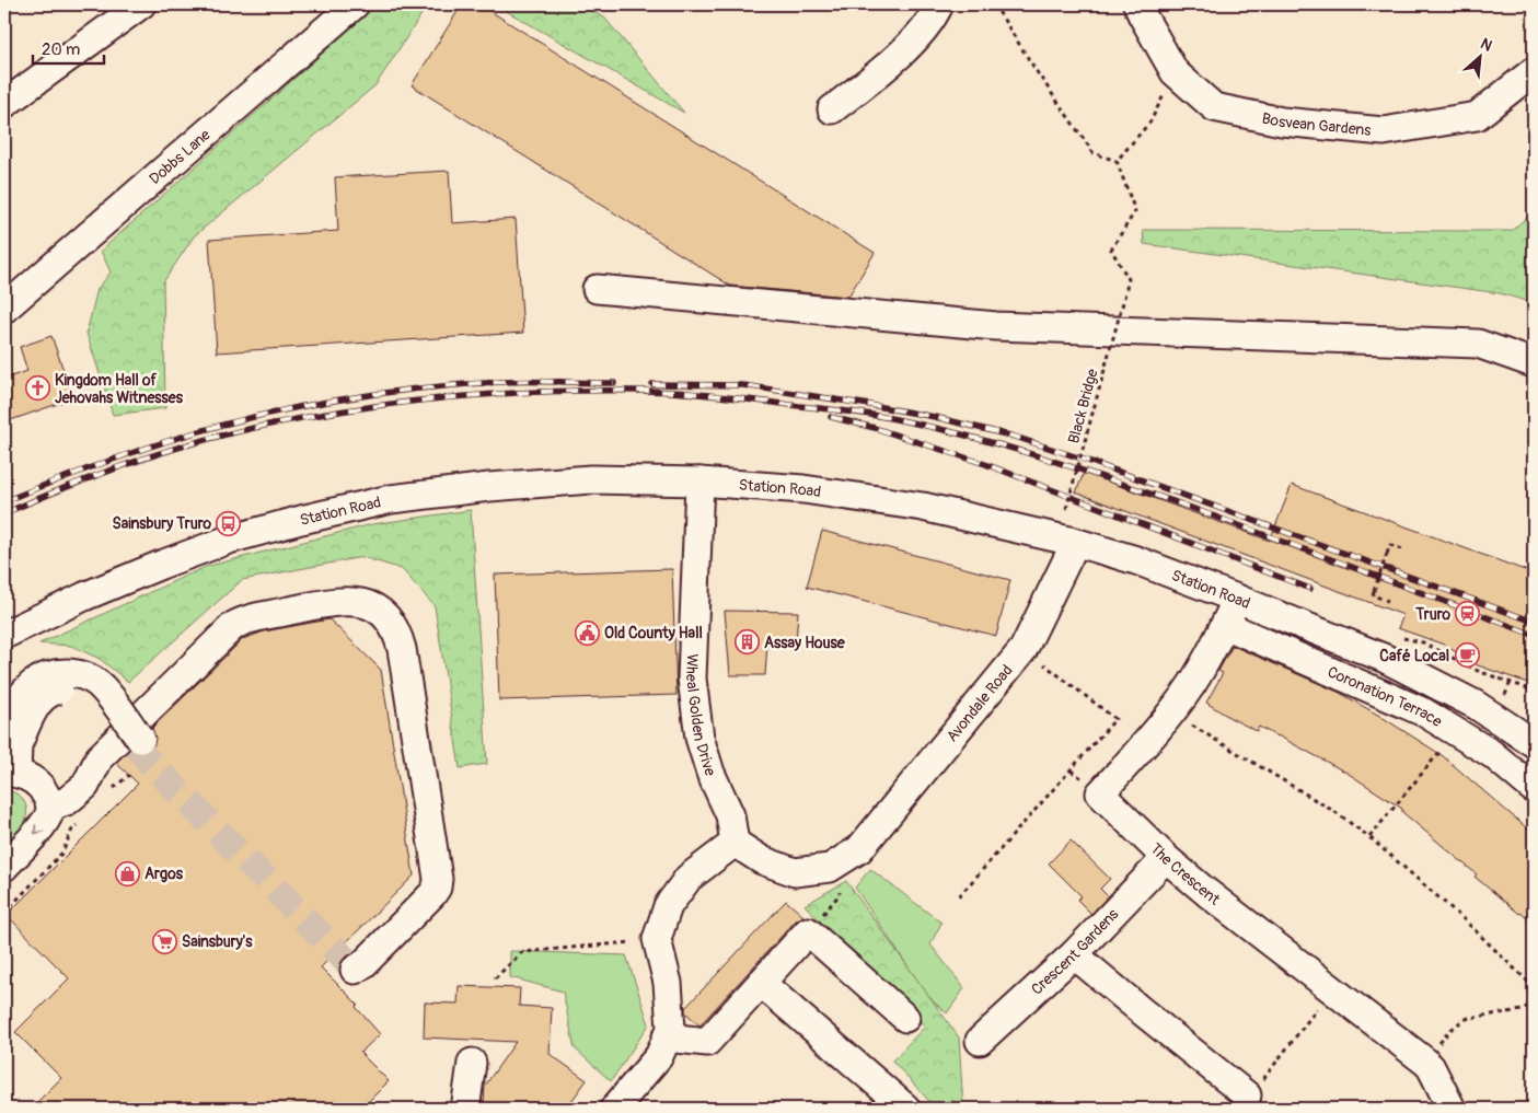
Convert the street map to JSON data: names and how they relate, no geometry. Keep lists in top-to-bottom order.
{
  "streets": {
    "street": [
      "Bosvean Gardens",
      "Dobbs Lane",
      "Station Road",
      "Coronation Terrace",
      "Avondale Road",
      "Wheal Golden Drive",
      "The Crescent",
      "Crescent Gardens"
    ],
    "path": ["Black Bridge"]
  },
  "crossings": [
    ["Station Road", "Avondale Road"],
    ["Station Road", "Wheal Golden Drive"],
    ["Station Road", "The Crescent"],
    ["Coronation Terrace", "The Crescent"],
    ["The Crescent", "Crescent Gardens"]
  ],
  "places": {
    "church": ["Kingdom Hall of Jehovahs Witnesses"],
    "bus stop": ["Sainsbury Truro"],
    "station": ["Truro"],
    "public building": ["Old County Hall"],
    "building": ["Assay House"],
    "cafe": ["Café Local"],
    "shop": ["Argos"],
    "supermarket": ["Sainsbury's"]
  },
  "scale_bar": "20 m",
  "north": "top right"
}
